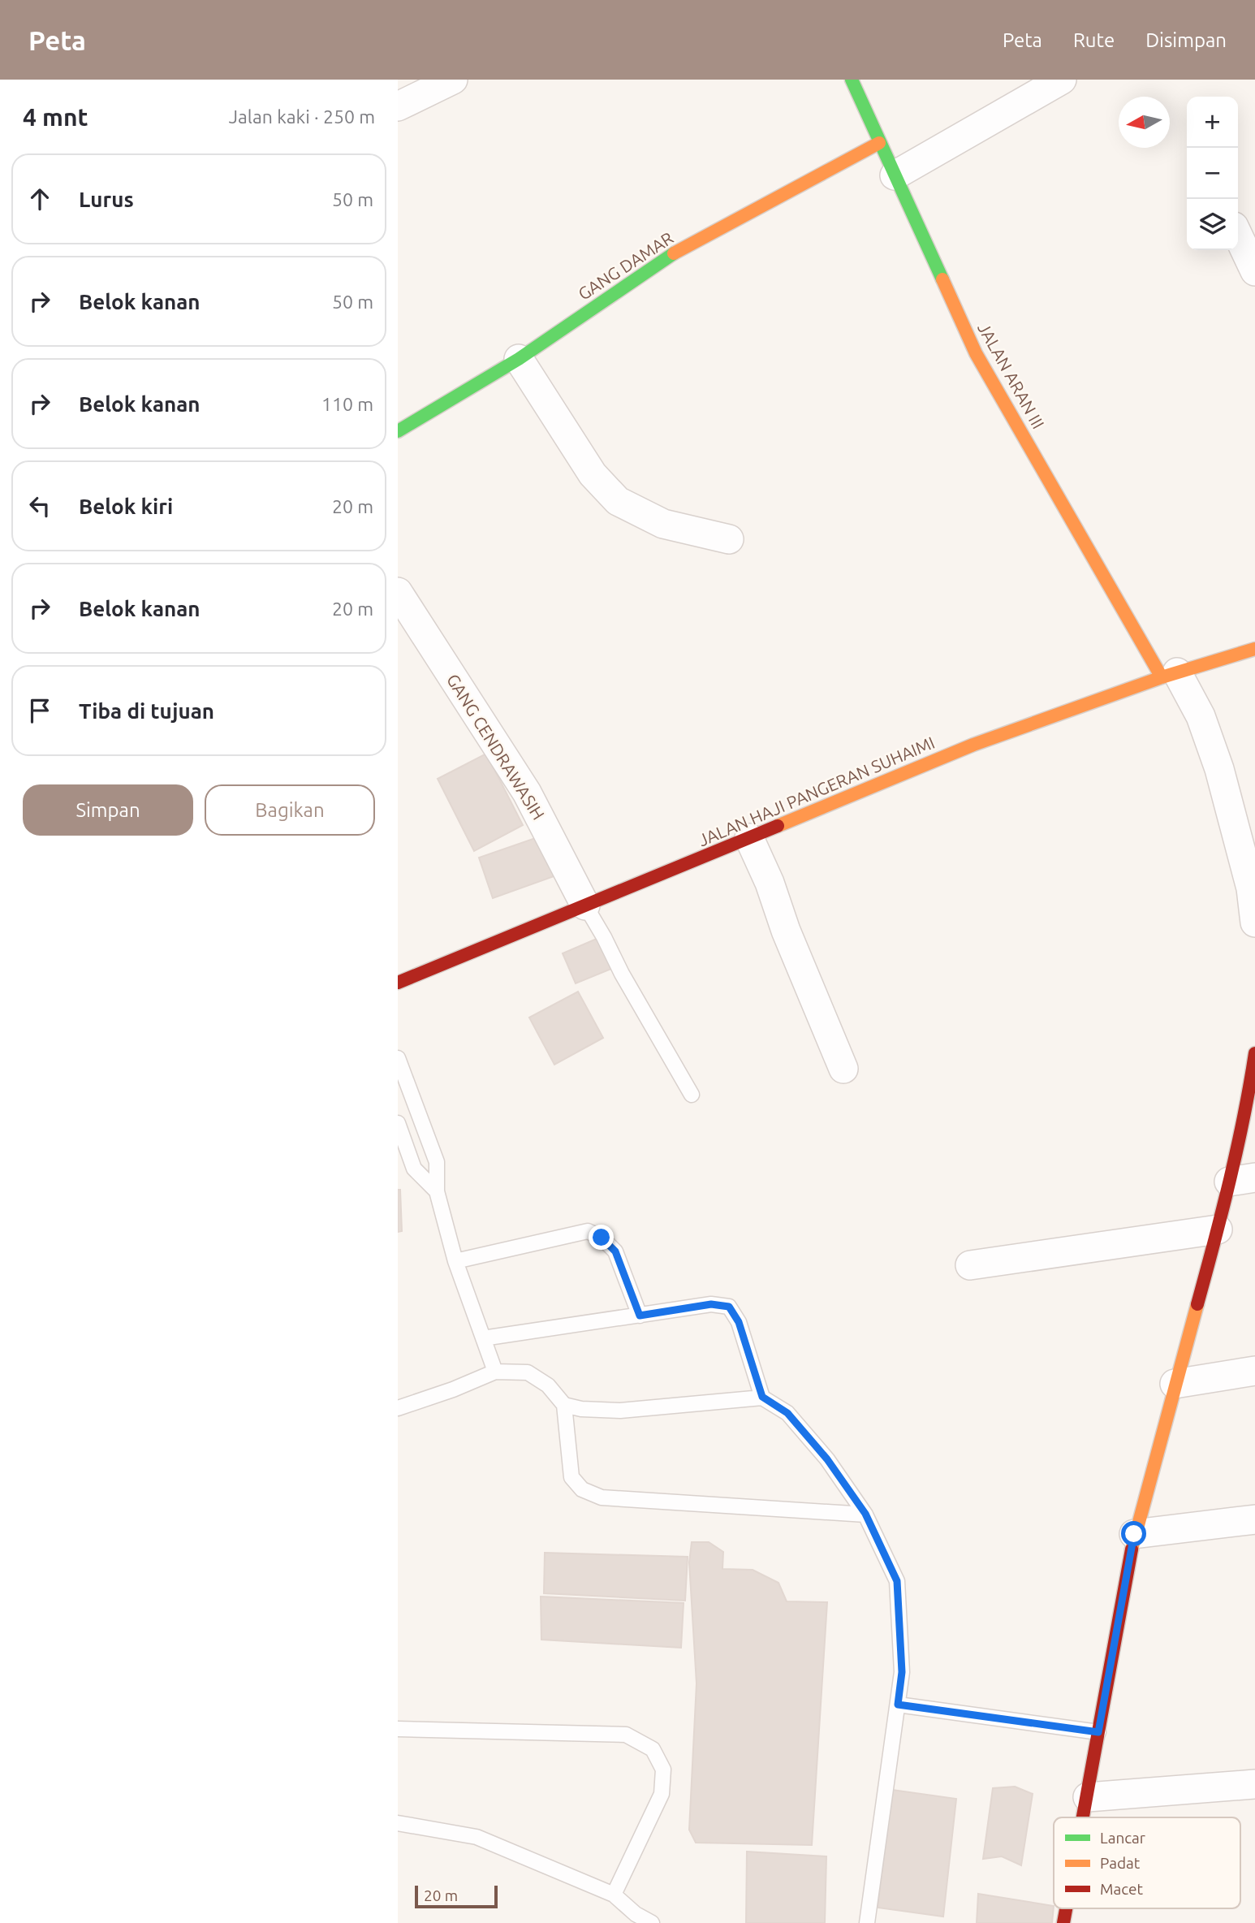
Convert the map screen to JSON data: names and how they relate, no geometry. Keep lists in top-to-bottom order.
{
  "streets": {
    "street": [
      "GANG DAMAR",
      "JALAN ARAN III",
      "GANG CENDRAWASIH",
      "JALAN HAJI PANGERAN SUHAIMI"
    ]
  },
  "crossings": [
    ["GANG DAMAR", "JALAN ARAN III"],
    ["JALAN ARAN III", "JALAN HAJI PANGERAN SUHAIMI"],
    ["GANG CENDRAWASIH", "JALAN HAJI PANGERAN SUHAIMI"]
  ],
  "legend": ["Lancar", "Padat", "Macet"],
  "scale_bar": "20 m",
  "north": "left",
  "page": {
    "header": "Peta",
    "nav": ["Peta", "Rute", "Disimpan"],
    "heading": ["4 mnt", "Jalan kaki · 250 m"],
    "map_buttons": ["+", "−"],
    "list": [
      ["Lurus", "50 m"],
      ["Belok kanan", "50 m"],
      ["Belok kanan", "110 m"],
      ["Belok kiri", "20 m"],
      ["Belok kanan", "20 m"],
      "Tiba di tujuan"
    ],
    "buttons": ["Simpan", "Bagikan"],
    "scale": "20 m"
  }
}
